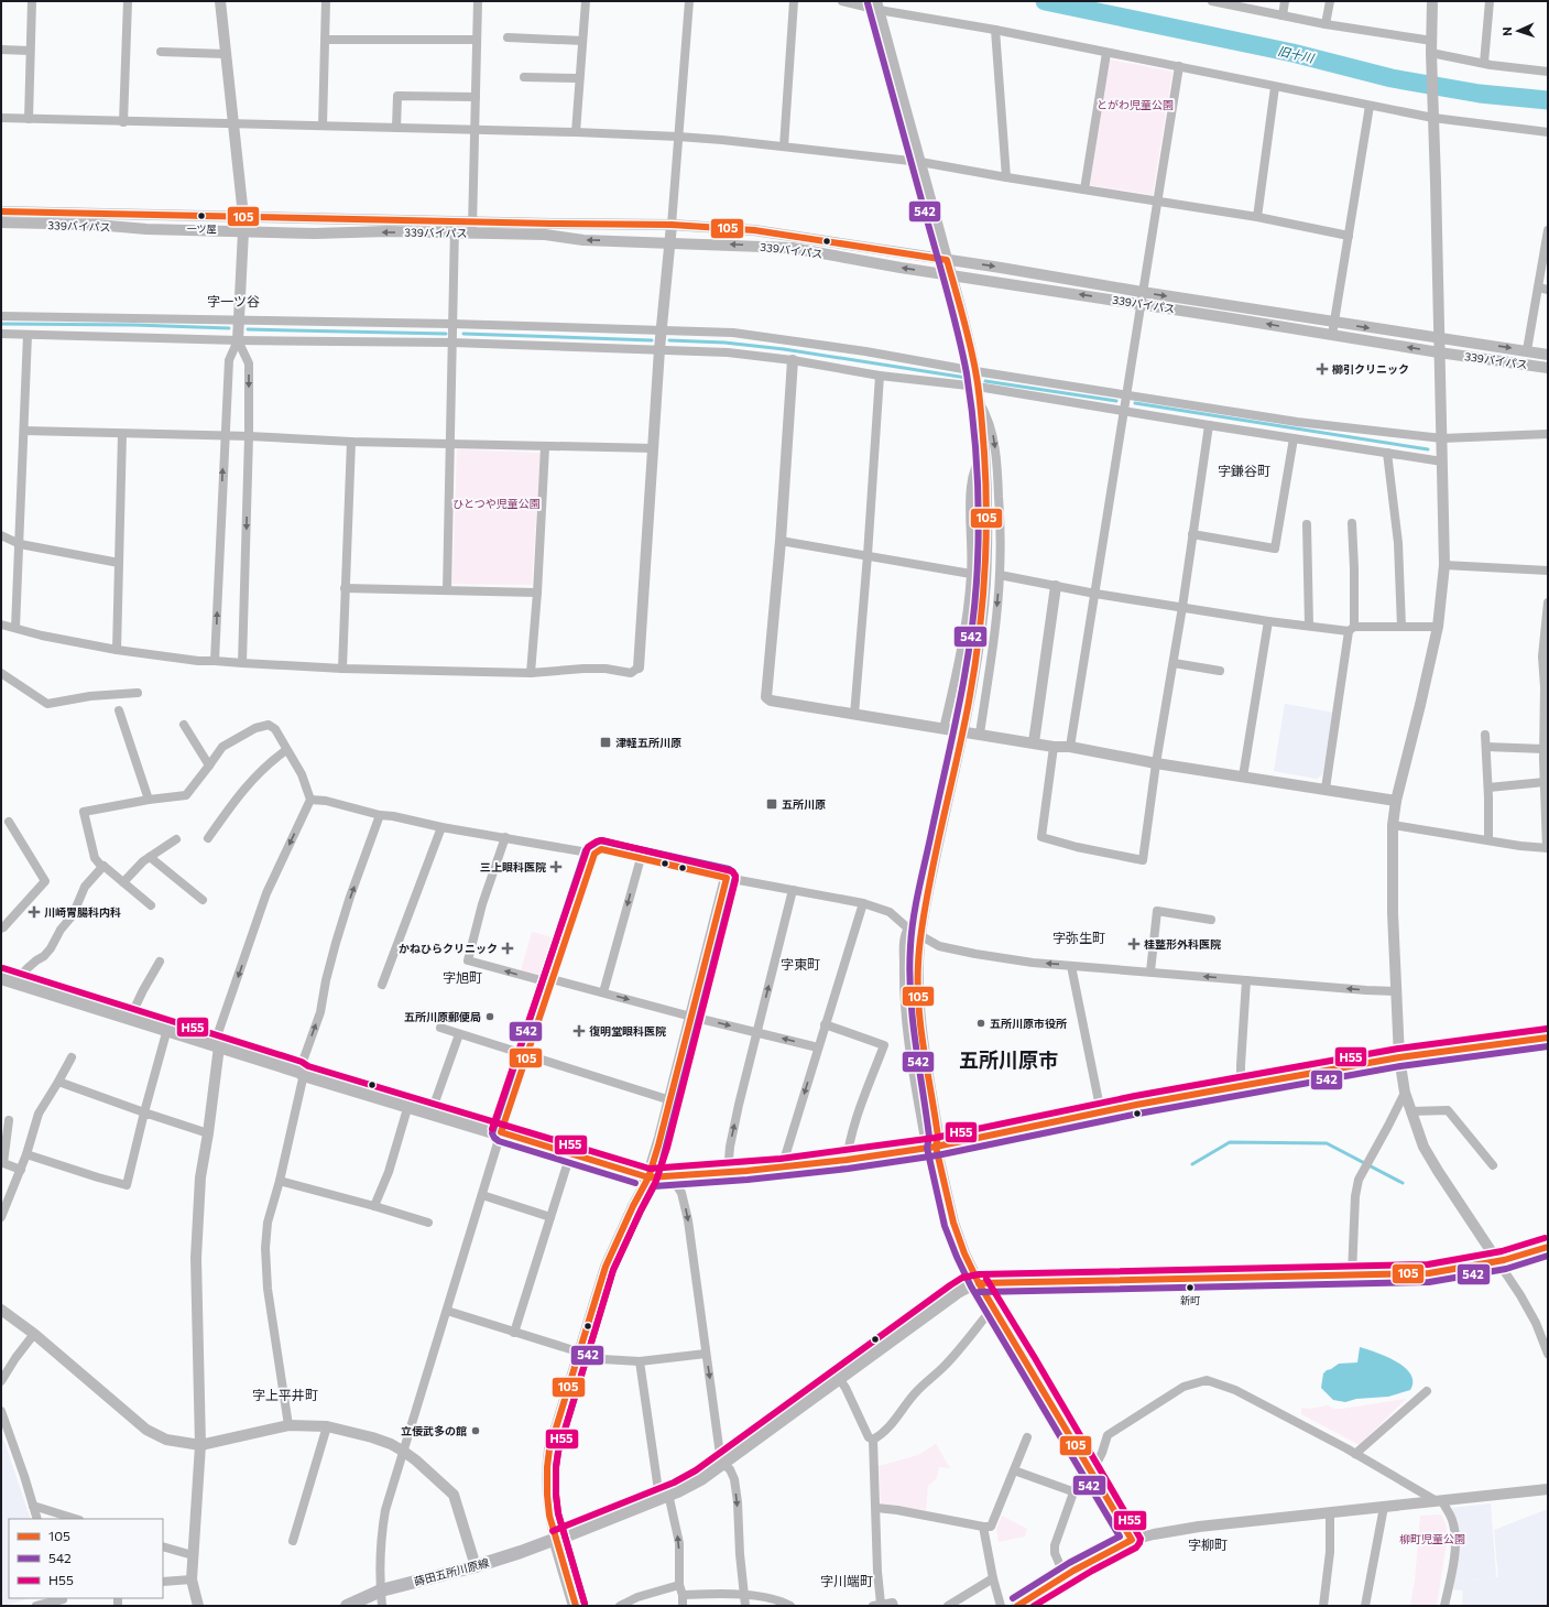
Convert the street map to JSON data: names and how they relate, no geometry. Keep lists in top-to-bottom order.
{
  "streets": {
    "main road": ["蒔田五所川原線"],
    "street": ["339バイパス"]
  },
  "districts": [
    "字一ツ谷",
    "字鎌谷町",
    "字弥生町",
    "字東町",
    "字旭町",
    "五所川原市",
    "字上平井町",
    "字柳町",
    "字川端町"
  ],
  "water": ["旧十川"],
  "parks": ["とがわ児童公園", "ひとつや児童公園", "柳町児童公園"],
  "places": {
    "other": [
      "一ツ屋",
      "五所川原郵便局",
      "五所川原市役所",
      "新町",
      "立佞武多の館"
    ],
    "health": [
      "櫛引クリニック",
      "三上眼科医院",
      "川崎胃腸科内科",
      "桂整形外科医院",
      "かねひらクリニック",
      "復明堂眼科医院"
    ],
    "transit": ["津軽五所川原", "五所川原"]
  },
  "lines": ["transit line 542", "transit line 105", "transit line H55"],
  "legend": ["105", "542", "H55"],
  "north": "left"
}
